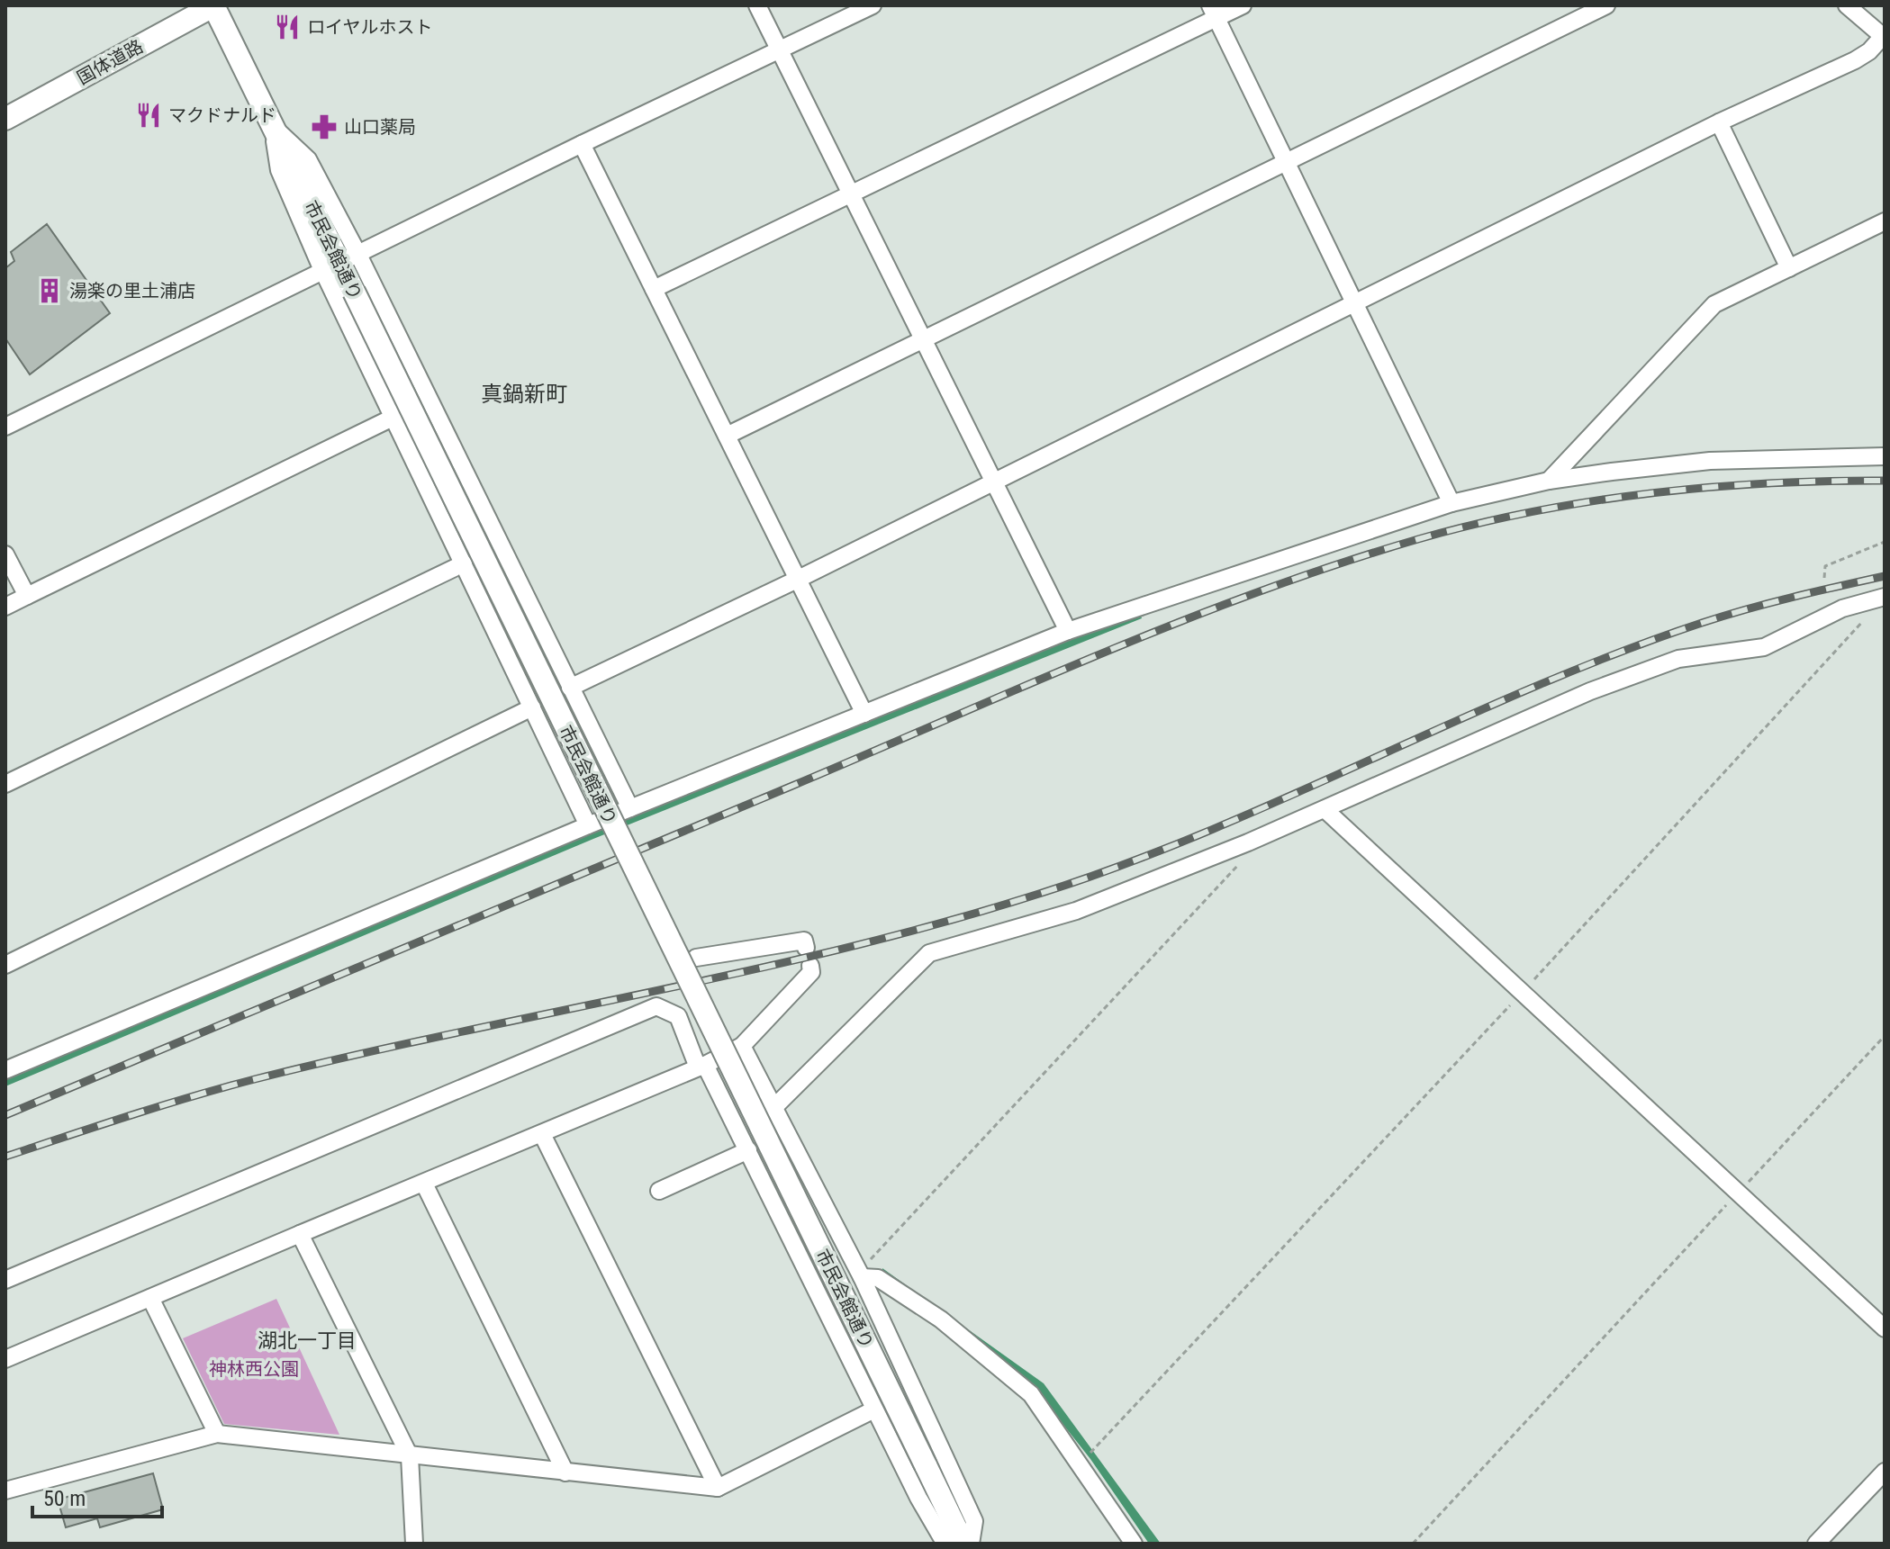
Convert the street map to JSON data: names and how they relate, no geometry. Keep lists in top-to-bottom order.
{
  "streets": {
    "street": ["国体道路", "市民会館通り"]
  },
  "crossings": [
    ["国体道路", "市民会館通り"]
  ],
  "districts": ["真鍋新町", "湖北一丁目"],
  "parks": ["神林西公園"],
  "places": {
    "restaurant": ["ロイヤルホスト", "マクドナルド"],
    "pharmacy": ["山口薬局"],
    "building": ["湯楽の里土浦店"]
  },
  "scale_bar": "50 m"
}
